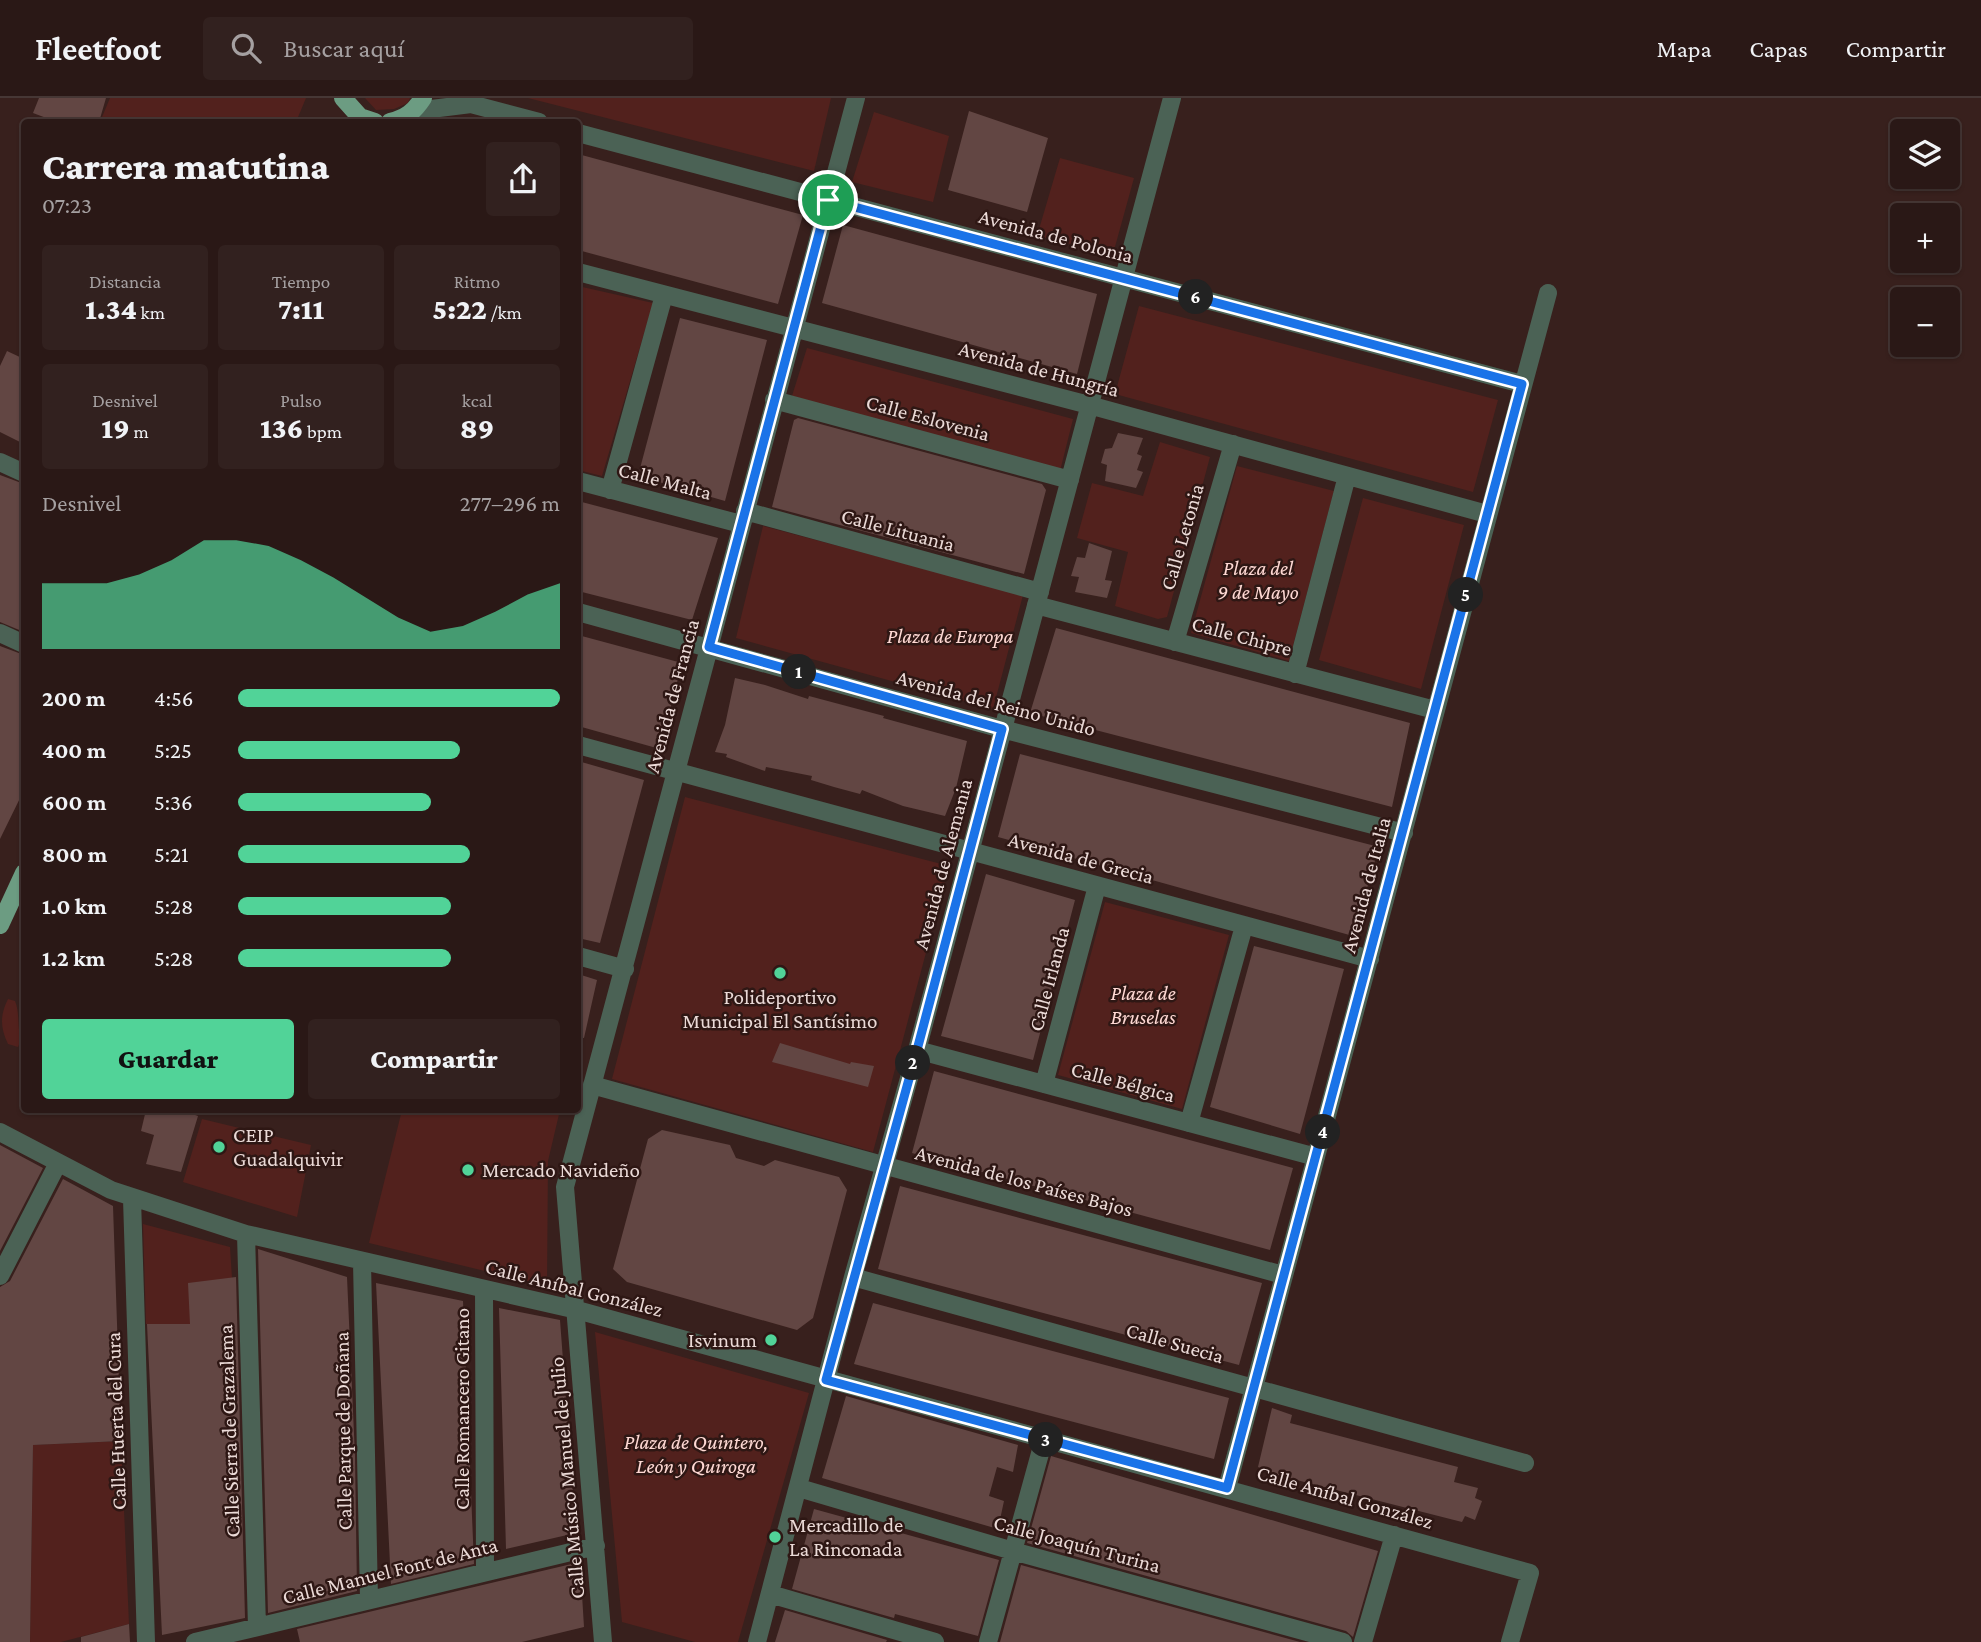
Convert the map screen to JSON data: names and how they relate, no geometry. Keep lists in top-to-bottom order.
{
  "streets": {
    "street": [
      "Avenida de Polonia",
      "Avenida de Hungría",
      "Calle Eslovenia",
      "Calle Malta",
      "Calle Lituania",
      "Calle Letonia",
      "Calle Chipre",
      "Avenida de Francia",
      "Avenida del Reino Unido",
      "Avenida de Grecia",
      "Avenida de Alemania",
      "Avenida de Italia",
      "Calle Irlanda",
      "Calle Bélgica",
      "Avenida de los Países Bajos",
      "Calle Aníbal González",
      "Calle Suecia",
      "Calle Romancero Gitano",
      "Calle Huerta del Cura",
      "Calle Sierra de Grazalema",
      "Calle Parque de Doñana",
      "Calle Músico Manuel de Julio",
      "Calle Joaquín Turina",
      "Calle Manuel Font de Anta"
    ]
  },
  "crossings": [
    ["Avenida de Polonia", "Avenida de Francia"],
    ["Avenida de Polonia", "Avenida de Alemania"],
    ["Avenida de Polonia", "Avenida de Italia"],
    ["Avenida de Hungría", "Calle Letonia"],
    ["Avenida de Hungría", "Avenida de Francia"],
    ["Avenida de Hungría", "Avenida de Alemania"],
    ["Avenida de Hungría", "Avenida de Italia"],
    ["Calle Eslovenia", "Avenida de Francia"],
    ["Calle Eslovenia", "Avenida de Alemania"],
    ["Calle Malta", "Calle Lituania"],
    ["Calle Malta", "Avenida de Francia"],
    ["Calle Lituania", "Calle Chipre"],
    ["Calle Lituania", "Avenida de Francia"],
    ["Calle Lituania", "Avenida de Alemania"],
    ["Calle Letonia", "Calle Chipre"],
    ["Calle Chipre", "Avenida de Alemania"],
    ["Calle Chipre", "Avenida de Italia"],
    ["Avenida de Francia", "Avenida del Reino Unido"],
    ["Avenida de Francia", "Avenida de Grecia"],
    ["Avenida de Francia", "Avenida de los Países Bajos"],
    ["Avenida de Francia", "Calle Aníbal González"],
    ["Avenida de Francia", "Calle Músico Manuel de Julio"],
    ["Avenida del Reino Unido", "Avenida de Alemania"],
    ["Avenida del Reino Unido", "Avenida de Italia"],
    ["Avenida de Grecia", "Avenida de Alemania"],
    ["Avenida de Grecia", "Avenida de Italia"],
    ["Avenida de Grecia", "Calle Irlanda"],
    ["Avenida de Alemania", "Calle Bélgica"],
    ["Avenida de Alemania", "Avenida de los Países Bajos"],
    ["Avenida de Alemania", "Calle Aníbal González"],
    ["Avenida de Alemania", "Calle Suecia"],
    ["Avenida de Alemania", "Calle Joaquín Turina"],
    ["Avenida de Italia", "Calle Bélgica"],
    ["Avenida de Italia", "Avenida de los Países Bajos"],
    ["Avenida de Italia", "Calle Aníbal González"],
    ["Avenida de Italia", "Calle Suecia"],
    ["Calle Irlanda", "Calle Bélgica"],
    ["Calle Aníbal González", "Calle Romancero Gitano"],
    ["Calle Aníbal González", "Calle Huerta del Cura"],
    ["Calle Aníbal González", "Calle Sierra de Grazalema"],
    ["Calle Aníbal González", "Calle Parque de Doñana"],
    ["Calle Aníbal González", "Calle Músico Manuel de Julio"],
    ["Calle Romancero Gitano", "Calle Manuel Font de Anta"],
    ["Calle Sierra de Grazalema", "Calle Manuel Font de Anta"],
    ["Calle Parque de Doñana", "Calle Manuel Font de Anta"],
    ["Calle Músico Manuel de Julio", "Calle Manuel Font de Anta"]
  ],
  "parks": [
    "Plaza del 9 de Mayo",
    "Plaza de Europa",
    "Plaza de Bruselas",
    "Plaza de Quintero, León y Quiroga"
  ],
  "places": [
    "Polideportivo Municipal El Santísimo",
    "CEIP Guadalquivir",
    "Mercado Navideño",
    "Isvinum",
    "Mercadillo de La Rinconada"
  ],
  "page": {
    "header": "Fleetfoot",
    "search": "Buscar aquí",
    "nav": ["Mapa", "Capas", "Compartir"],
    "map_buttons": ["+", "−"],
    "heading": ["Carrera matutina", "07:23"],
    "stats": [
      ["Distancia", "1.34 km"],
      ["Tiempo", "7:11"],
      ["Ritmo", "5:22 /km"],
      ["Desnivel", "19 m"],
      ["Pulso", "136 bpm"],
      ["kcal", "89"]
    ],
    "pins": [
      "6",
      "5",
      "1",
      "2",
      "4",
      "3"
    ],
    "chart": ["Desnivel", "277–296 m"],
    "list": [
      {
        "name": "200 m",
        "note": "4:56"
      },
      {
        "name": "400 m",
        "note": "5:25"
      },
      {
        "name": "600 m",
        "note": "5:36"
      },
      {
        "name": "800 m",
        "note": "5:21"
      },
      {
        "name": "1.0 km",
        "note": "5:28"
      },
      {
        "name": "1.2 km",
        "note": "5:28"
      }
    ],
    "buttons": ["Guardar", "Compartir"]
  }
}
